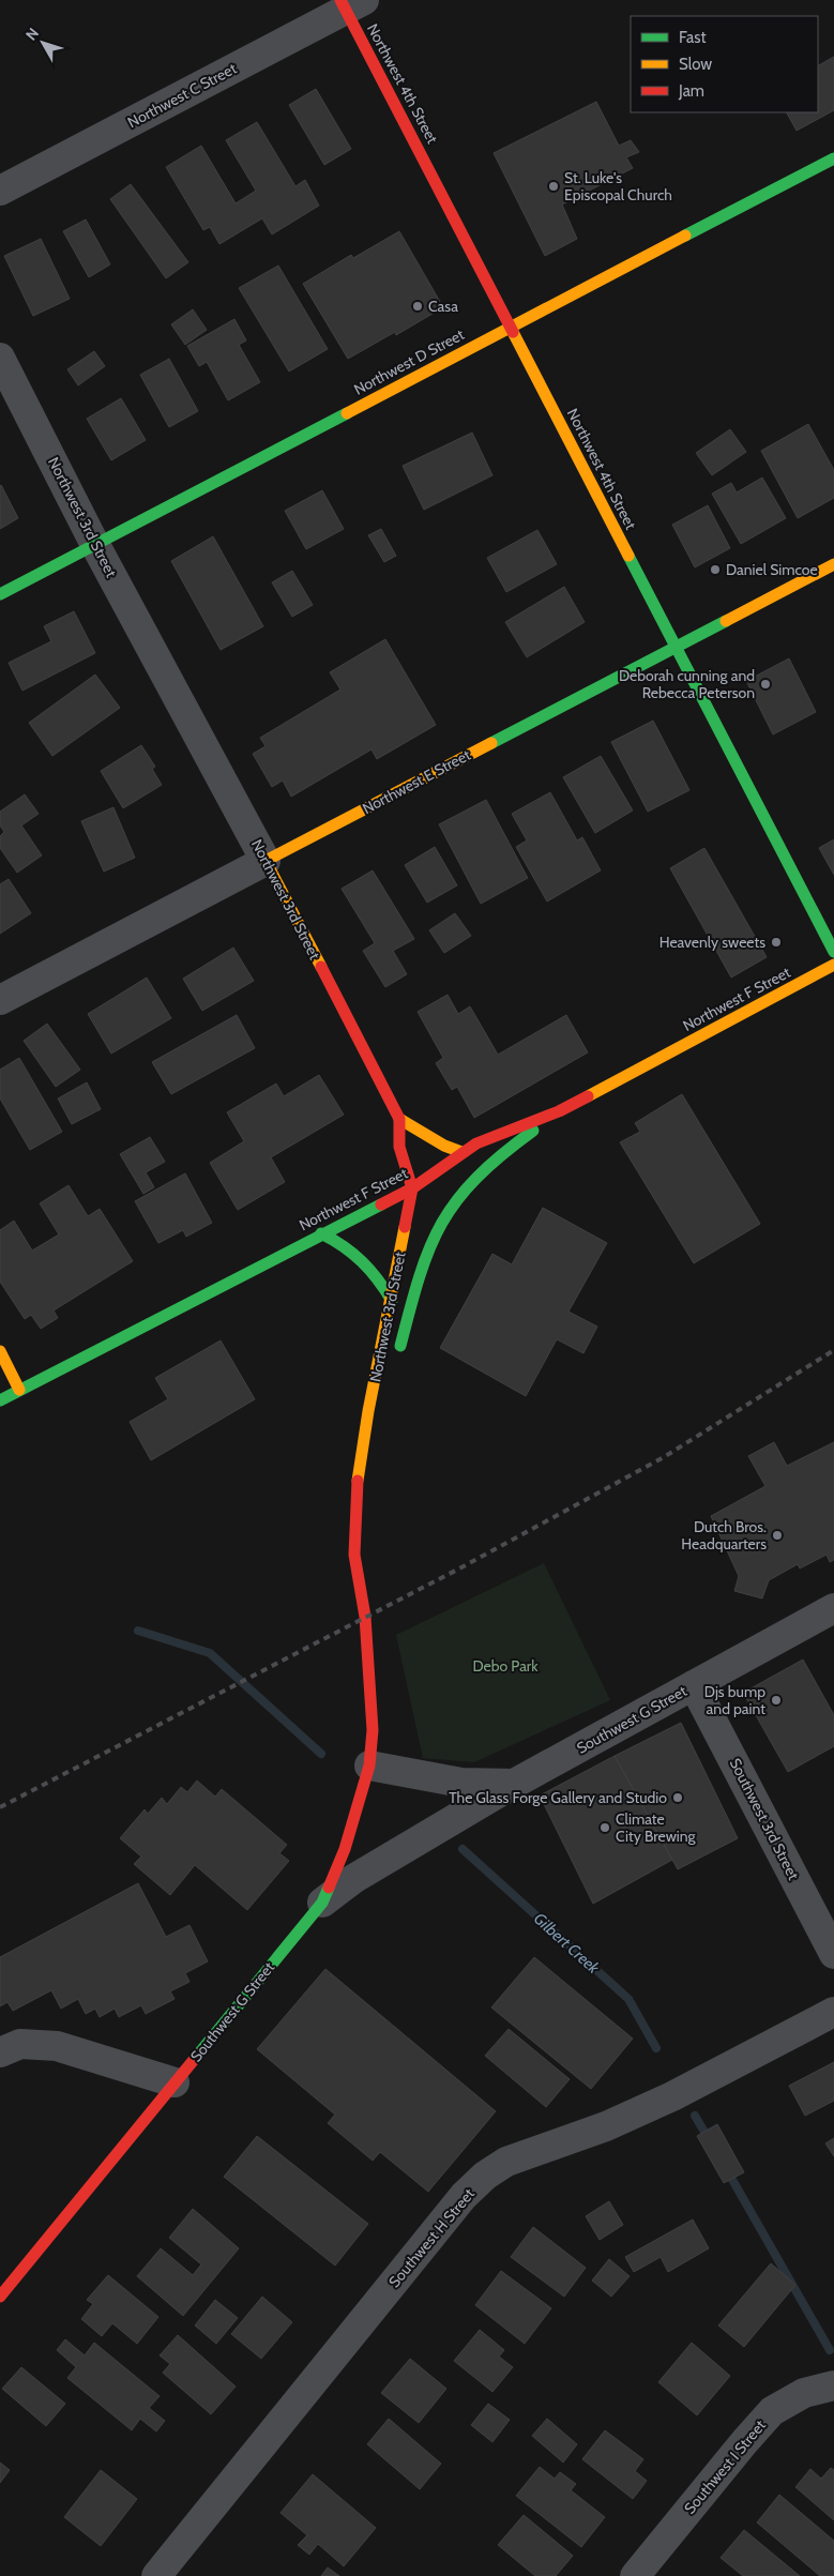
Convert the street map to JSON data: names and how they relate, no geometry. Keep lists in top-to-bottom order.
{
  "streets": {
    "main road": [
      "Northwest 4th Street",
      "Northwest D Street",
      "Northwest 3rd Street",
      "Northwest E Street",
      "Northwest F Street",
      "Southwest G Street"
    ],
    "street": [
      "Northwest C Street",
      "Southwest 3rd Street",
      "Southwest H Street",
      "Southwest I Street"
    ]
  },
  "crossings": [
    ["Northwest 4th Street", "Northwest C Street"],
    ["Northwest 4th Street", "Northwest D Street"],
    ["Northwest 4th Street", "Northwest E Street"],
    ["Northwest D Street", "Northwest 3rd Street"],
    ["Northwest 3rd Street", "Northwest E Street"],
    ["Northwest 3rd Street", "Northwest F Street"],
    ["Northwest 3rd Street", "Southwest G Street"],
    ["Southwest G Street", "Southwest 3rd Street"]
  ],
  "water": ["Gilbert Creek"],
  "parks": ["Debo Park"],
  "places": [
    "St. Luke's Episcopal Church",
    "Casa",
    "Daniel Simcoe",
    "Deborah cunning and Rebecca Peterson",
    "Heavenly sweets",
    "Dutch Bros. Headquarters",
    "Djs bump and paint",
    "The Glass Forge Gallery and Studio",
    "Climate City Brewing"
  ],
  "legend": ["Fast", "Slow", "Jam"],
  "north": "top left"
}
